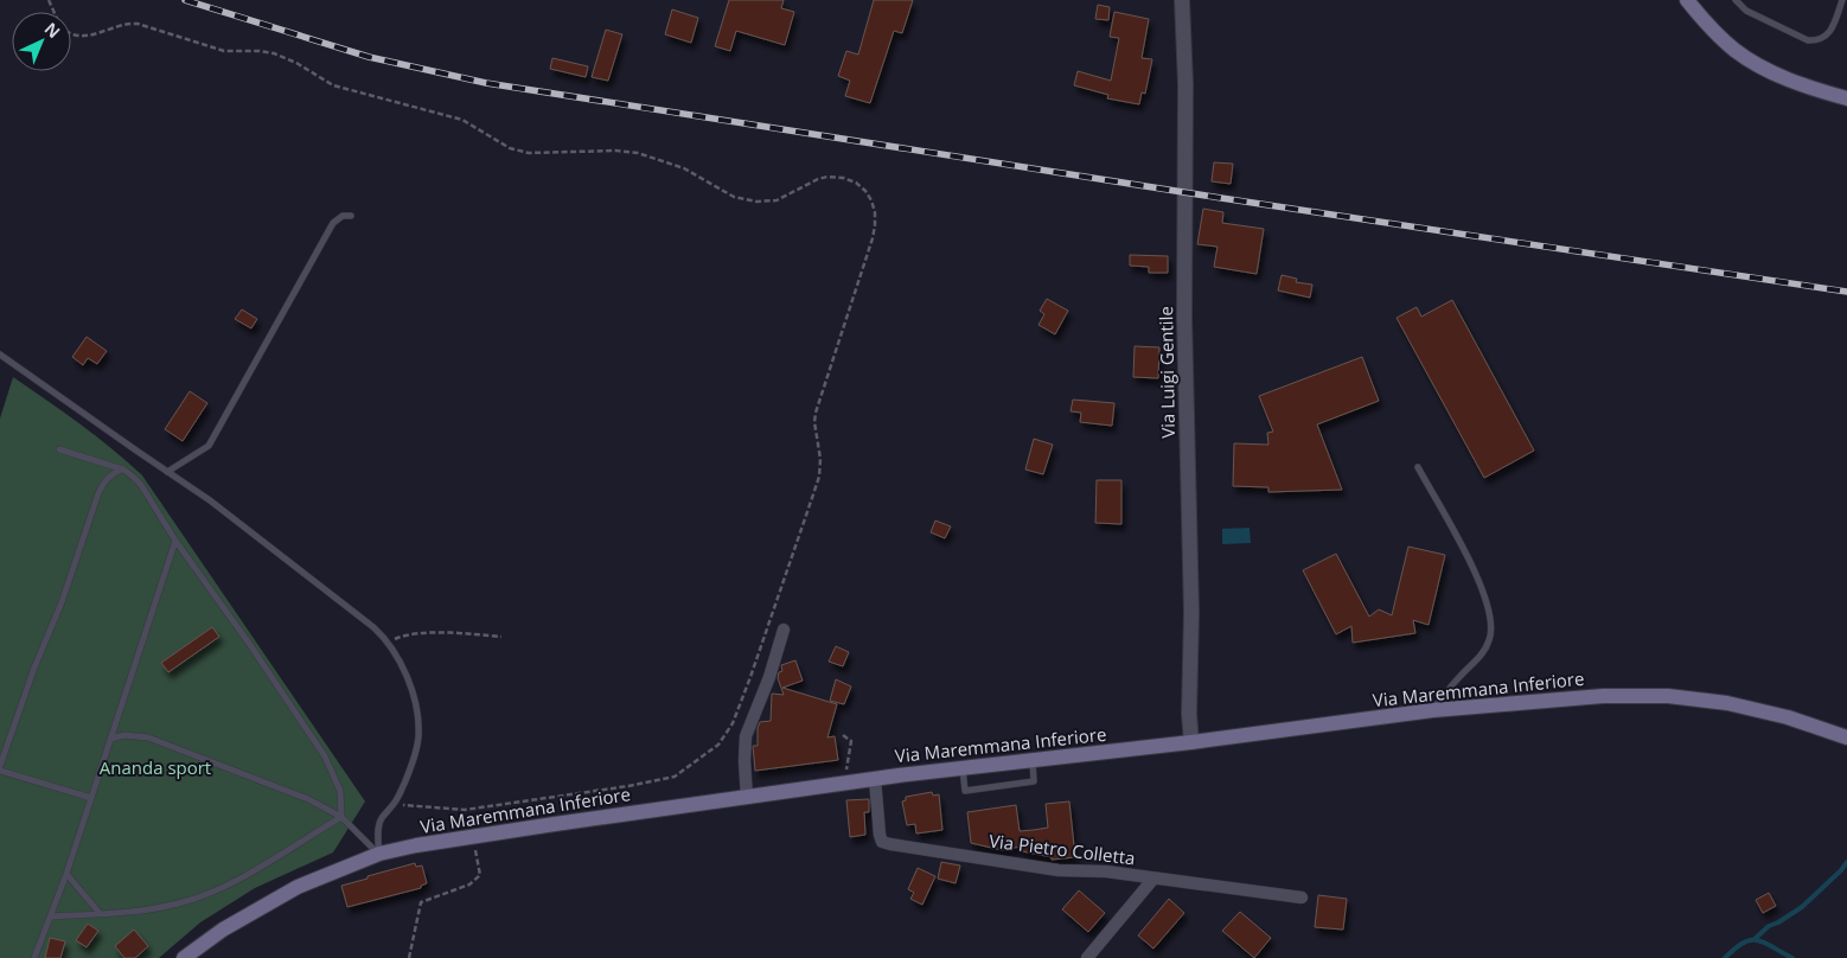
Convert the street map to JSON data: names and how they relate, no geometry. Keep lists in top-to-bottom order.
{
  "streets": {
    "main road": ["Via Maremmana Inferiore"],
    "street": ["Via Luigi Gentile", "Via Pietro Colletta"]
  },
  "crossings": [
    ["Via Luigi Gentile", "Via Maremmana Inferiore"],
    ["Via Maremmana Inferiore", "Via Pietro Colletta"]
  ],
  "parks": ["Ananda sport"],
  "north": "top right"
}
